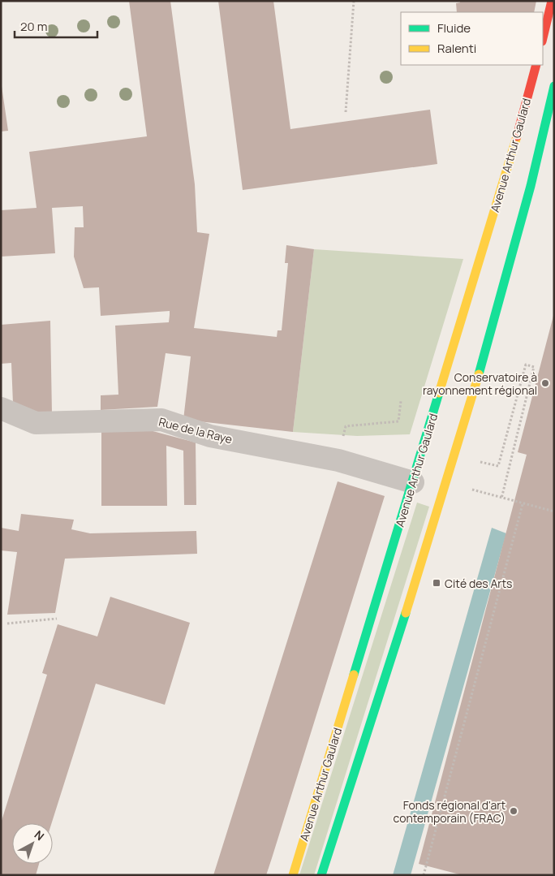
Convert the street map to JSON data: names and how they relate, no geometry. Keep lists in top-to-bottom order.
{
  "streets": {
    "main road": ["Avenue Arthur Gaulard"],
    "street": ["Rue de la Raye"]
  },
  "crossings": [
    ["Avenue Arthur Gaulard", "Rue de la Raye"]
  ],
  "places": {
    "other": ["Conservatoire à rayonnement régional", "Fonds régional d'art contemporain (FRAC)"],
    "transit": ["Cité des Arts"]
  },
  "legend": ["Fluide", "Ralenti"],
  "scale_bar": "20 m",
  "north": "top right"
}
